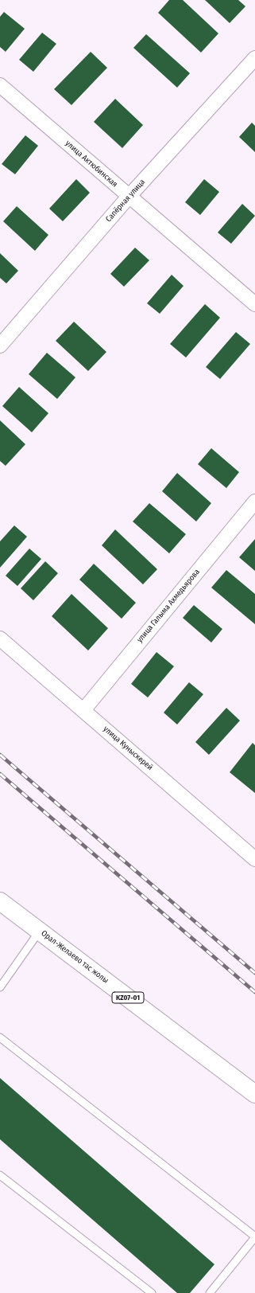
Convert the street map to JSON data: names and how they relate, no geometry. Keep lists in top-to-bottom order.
{
  "streets": {
    "main road": ["Орал-Желаево тас жолы", "KZ07-01"],
    "street": [
      "улица Актюбинская",
      "Сапёрная улица",
      "улица Галыма Ахмедьярова",
      "улица Куныскерей"
    ]
  },
  "crossings": [
    ["улица Актюбинская", "Сапёрная улица"],
    ["улица Галыма Ахмедьярова", "улица Куныскерей"]
  ]
}
